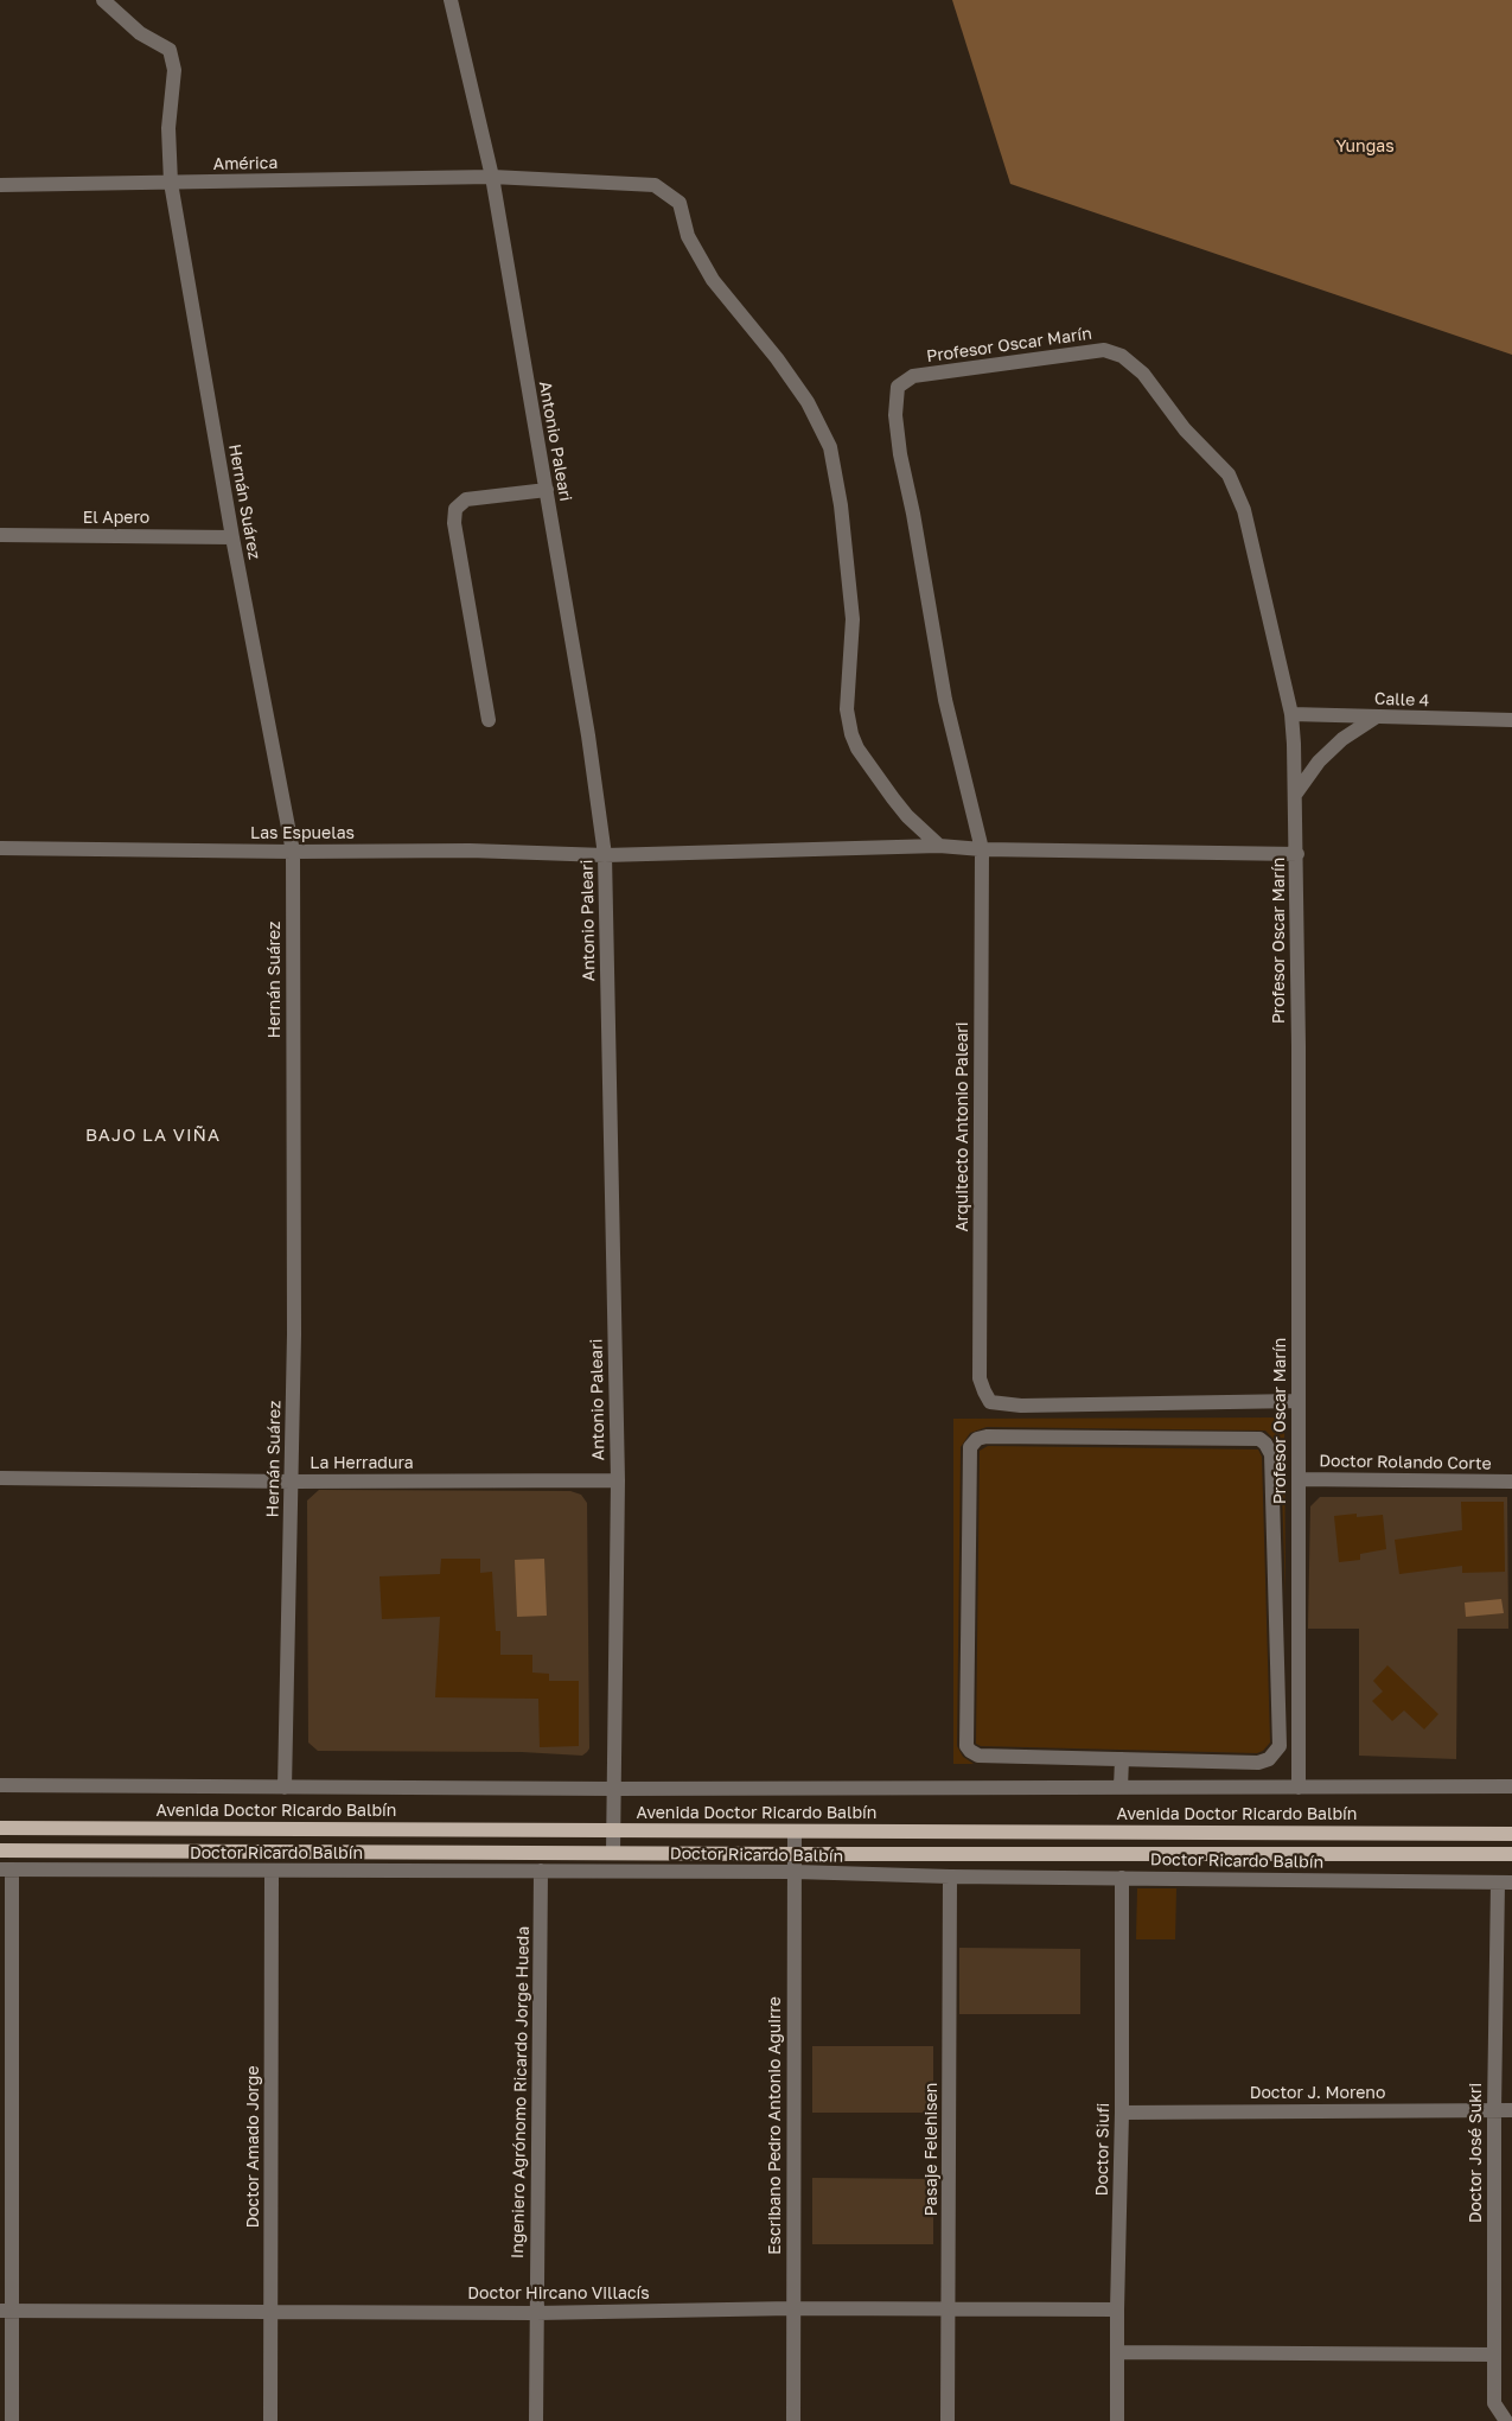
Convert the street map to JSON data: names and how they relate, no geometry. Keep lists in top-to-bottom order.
{
  "streets": {
    "main road": ["Avenida Doctor Ricardo Balbín"],
    "street": [
      "América",
      "Profesor Oscar Marín",
      "Antonio Paleari",
      "Hernán Suárez",
      "El Apero",
      "Calle 4",
      "Las Espuelas",
      "Arquitecto Antonio Paleari",
      "Doctor Rolando Corte",
      "La Herradura",
      "Doctor Ricardo Balbín",
      "Ingeniero Agrónomo Ricardo Jorge Hueda",
      "Doctor J. Moreno",
      "Escribano Pedro Antonio Aguirre",
      "Doctor Amado Jorge",
      "Pasaje Felehisen",
      "Doctor Siufi",
      "Doctor José Sukri",
      "Doctor Hircano Villacís"
    ]
  },
  "crossings": [
    ["América", "Antonio Paleari"],
    ["América", "Hernán Suárez"],
    ["América", "Las Espuelas"],
    ["Profesor Oscar Marín", "Calle 4"],
    ["Profesor Oscar Marín", "Las Espuelas"],
    ["Profesor Oscar Marín", "Arquitecto Antonio Paleari"],
    ["Profesor Oscar Marín", "Doctor Rolando Corte"],
    ["Antonio Paleari", "Las Espuelas"],
    ["Antonio Paleari", "La Herradura"],
    ["Antonio Paleari", "Avenida Doctor Ricardo Balbín"],
    ["Hernán Suárez", "El Apero"],
    ["Hernán Suárez", "Las Espuelas"],
    ["Hernán Suárez", "La Herradura"],
    ["Las Espuelas", "Arquitecto Antonio Paleari"],
    ["Avenida Doctor Ricardo Balbín", "Escribano Pedro Antonio Aguirre"],
    ["Doctor Ricardo Balbín", "Ingeniero Agrónomo Ricardo Jorge Hueda"],
    ["Doctor Ricardo Balbín", "Escribano Pedro Antonio Aguirre"],
    ["Doctor Ricardo Balbín", "Doctor Amado Jorge"],
    ["Doctor Ricardo Balbín", "Pasaje Felehisen"],
    ["Doctor Ricardo Balbín", "Doctor Siufi"],
    ["Doctor Ricardo Balbín", "Doctor José Sukri"],
    ["Ingeniero Agrónomo Ricardo Jorge Hueda", "Doctor Hircano Villacís"],
    ["Doctor J. Moreno", "Doctor Siufi"],
    ["Doctor J. Moreno", "Doctor José Sukri"],
    ["Escribano Pedro Antonio Aguirre", "Doctor Hircano Villacís"],
    ["Doctor Amado Jorge", "Doctor Hircano Villacís"],
    ["Pasaje Felehisen", "Doctor Hircano Villacís"],
    ["Doctor Siufi", "Doctor Hircano Villacís"]
  ],
  "districts": ["BAJO LA VIÑA"],
  "parks": ["Yungas"]
}
